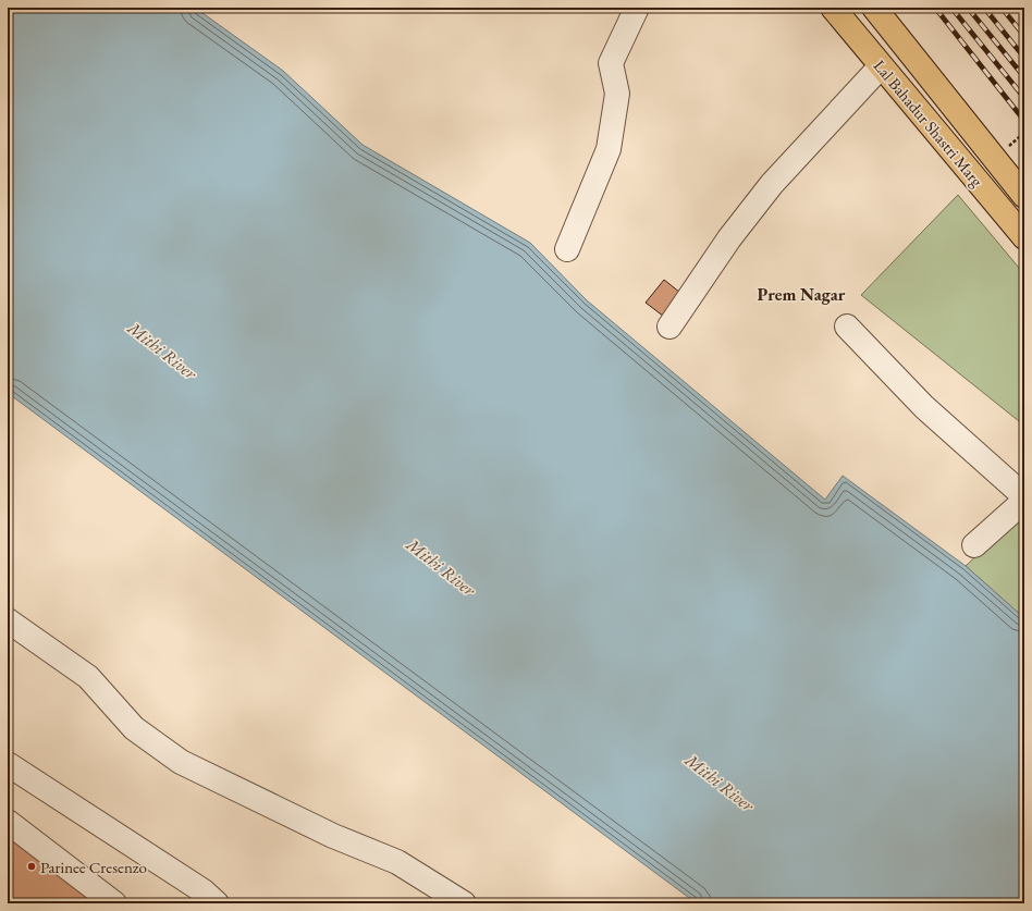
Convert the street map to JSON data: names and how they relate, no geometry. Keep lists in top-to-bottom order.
{
  "streets": {
    "main road": ["Lal Bahadur Shastri Marg"]
  },
  "districts": ["Prem Nagar"],
  "water": ["Mithi River"],
  "places": ["Parinee Cresenzo"]
}
